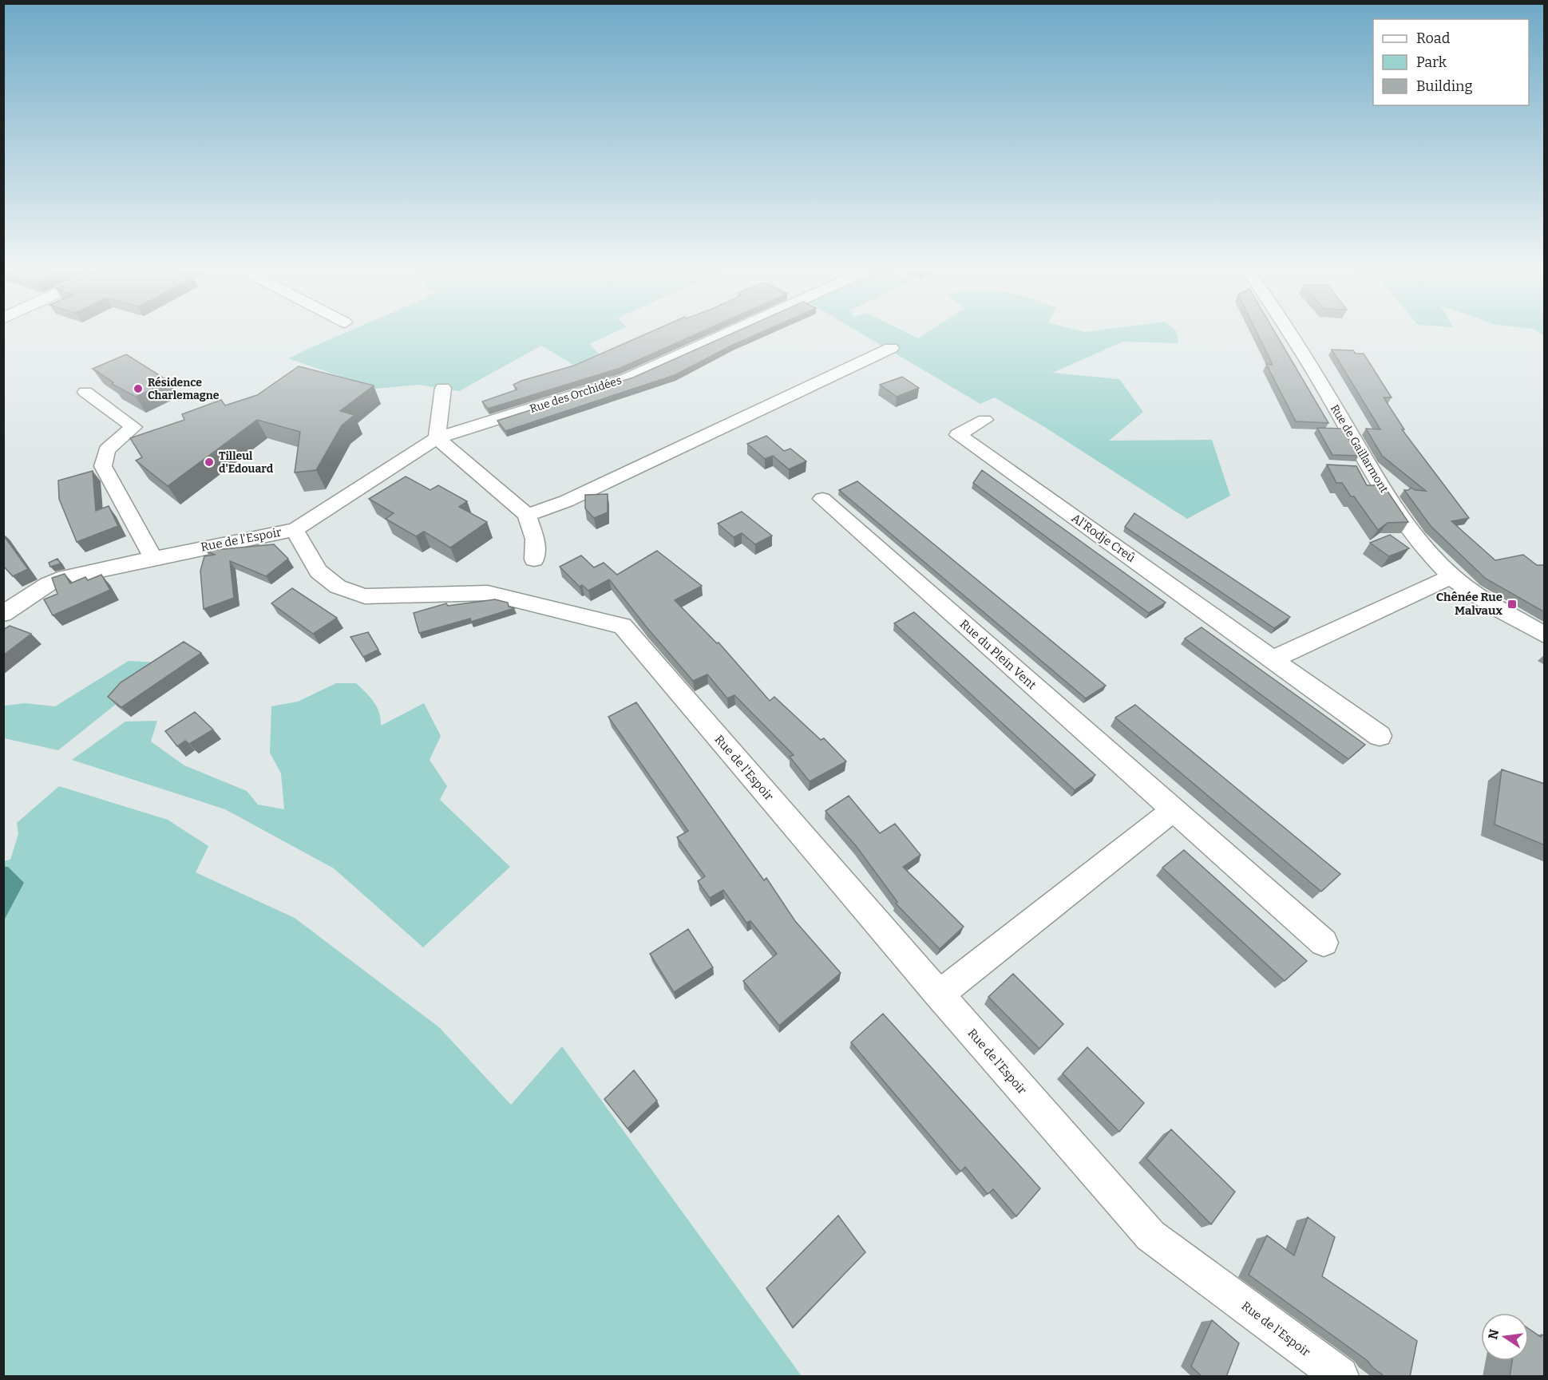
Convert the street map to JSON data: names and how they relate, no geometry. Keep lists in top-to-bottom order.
{
  "streets": {
    "street": [
      "Rue des Orchidées",
      "Rue de Gaillarmont",
      "Al'Rodje Creû",
      "Rue de l'Espoir",
      "Rue du Plein Vent"
    ]
  },
  "crossings": [
    ["Rue des Orchidées", "Rue de l'Espoir"]
  ],
  "places": {
    "other": ["Résidence Charlemagne", "Tilleul d'Edouard"],
    "transit": ["Chênée Rue Malvaux"]
  },
  "legend": ["Road", "Park", "Building"],
  "north": "left"
}
